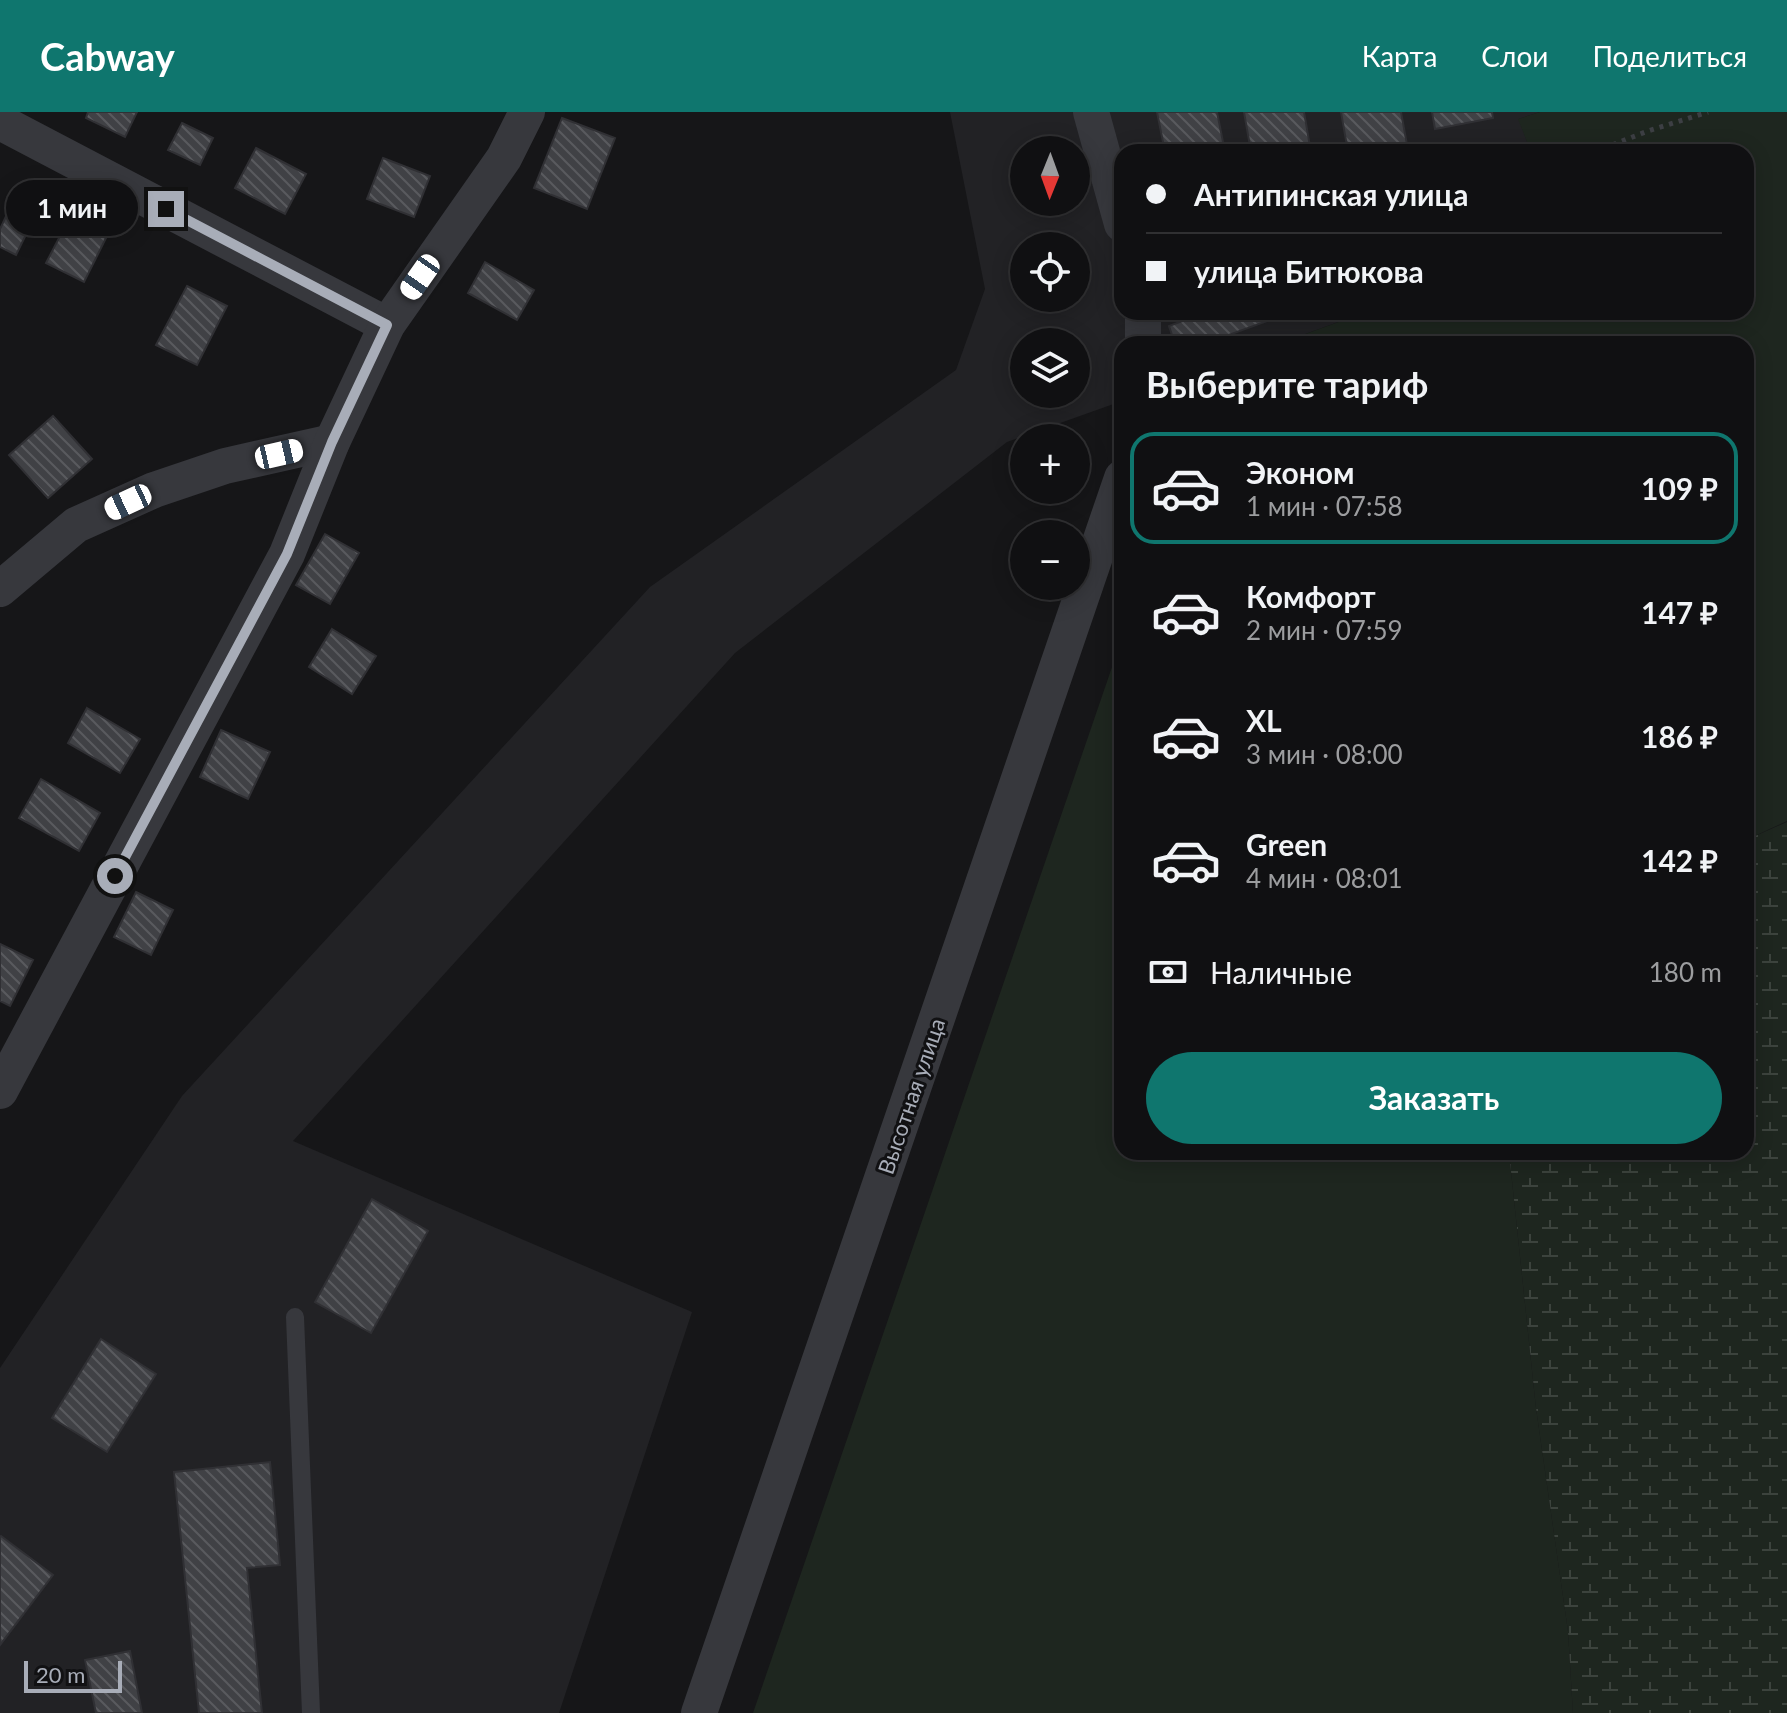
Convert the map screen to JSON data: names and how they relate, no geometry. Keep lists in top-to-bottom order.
{
  "streets": {
    "street": ["Высотная улица"]
  },
  "scale_bar": "20 m",
  "north": "bottom",
  "page": {
    "header": "Cabway",
    "nav": ["Карта", "Слои", "Поделиться"],
    "map_buttons": ["+", "−"],
    "banner": ["Антипинская улица", "улица Битюкова"],
    "bubble": "1 мин",
    "heading": "Выберите тариф",
    "list": [
      {
        "name": "Эконом",
        "note": "1 мин · 07:58",
        "value": "109 ₽"
      },
      {
        "name": "Комфорт",
        "note": "2 мин · 07:59",
        "value": "147 ₽"
      },
      {
        "name": "XL",
        "note": "3 мин · 08:00",
        "value": "186 ₽"
      },
      {
        "name": "Green",
        "note": "4 мин · 08:01",
        "value": "142 ₽"
      }
    ],
    "pay": ["Наличные", "180 m"],
    "buttons": "Заказать",
    "scale": "20 m"
  }
}
